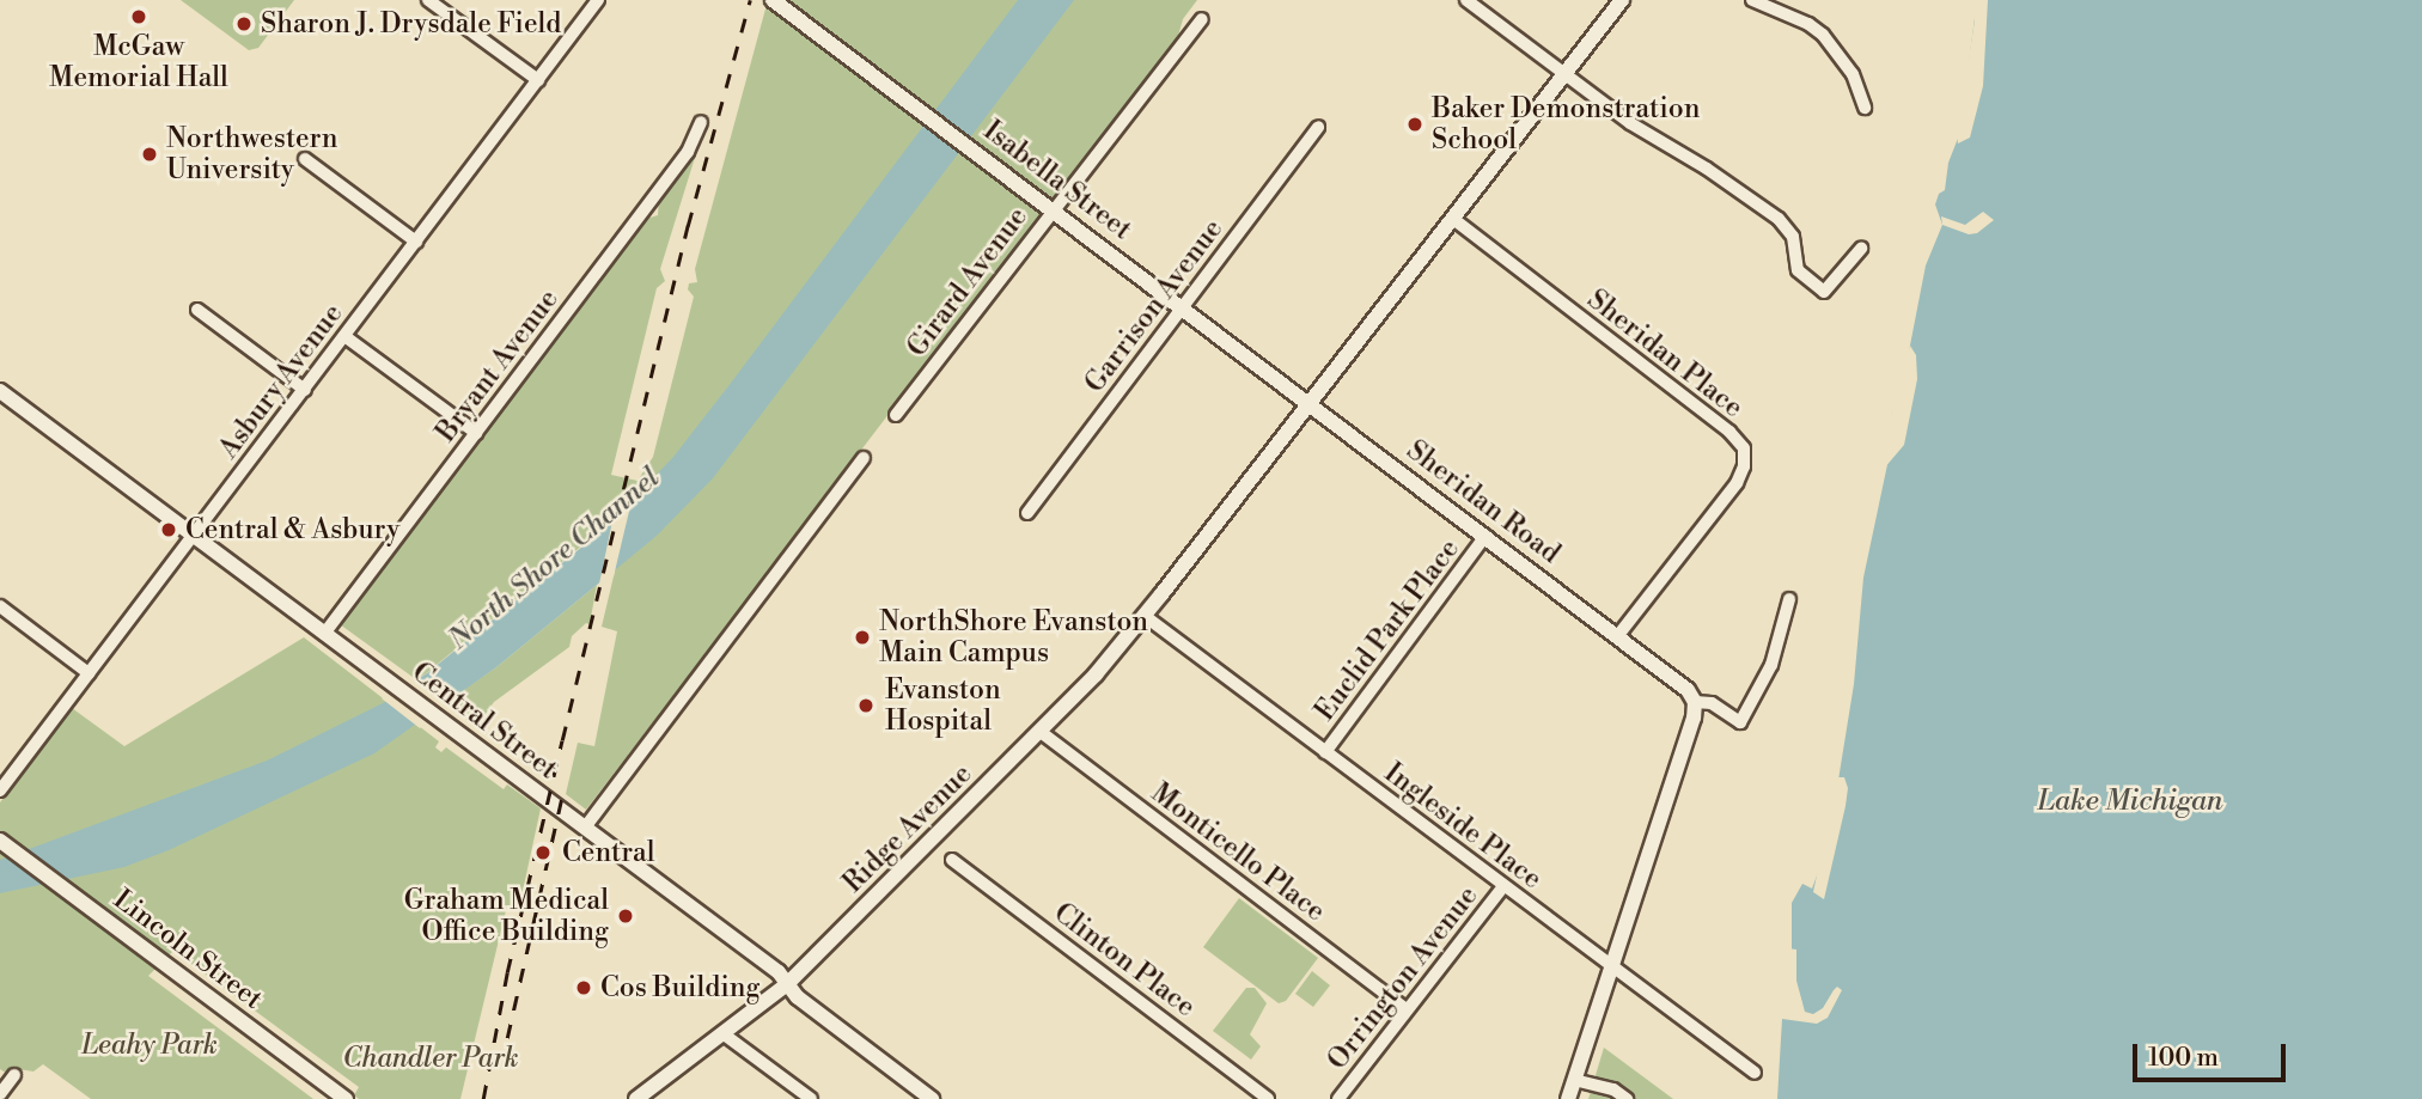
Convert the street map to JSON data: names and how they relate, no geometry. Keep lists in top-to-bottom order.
{
  "streets": {
    "street": [
      "Isabella Street",
      "Girard Avenue",
      "Garrison Avenue",
      "Sheridan Place",
      "Bryant Avenue",
      "Asbury Avenue",
      "Sheridan Road",
      "Euclid Park Place",
      "Central Street",
      "Ingleside Place",
      "Ridge Avenue",
      "Monticello Place",
      "Lincoln Street",
      "Clinton Place",
      "Orrington Avenue"
    ]
  },
  "crossings": [
    ["Isabella Street", "Girard Avenue"],
    ["Isabella Street", "Garrison Avenue"],
    ["Isabella Street", "Sheridan Road"],
    ["Isabella Street", "Ridge Avenue"],
    ["Sheridan Place", "Sheridan Road"],
    ["Bryant Avenue", "Central Street"],
    ["Asbury Avenue", "Central Street"],
    ["Sheridan Road", "Euclid Park Place"],
    ["Sheridan Road", "Ridge Avenue"],
    ["Euclid Park Place", "Ingleside Place"],
    ["Central Street", "Ridge Avenue"],
    ["Ingleside Place", "Ridge Avenue"],
    ["Ingleside Place", "Orrington Avenue"],
    ["Ridge Avenue", "Monticello Place"],
    ["Monticello Place", "Orrington Avenue"]
  ],
  "water": ["North Shore Channel", "Lake Michigan"],
  "parks": ["Leahy Park", "Chandler Park"],
  "places": [
    "McGaw Memorial Hall",
    "Sharon J. Drysdale Field",
    "Baker Demonstration School",
    "Northwestern University",
    "Central & Asbury",
    "NorthShore Evanston Main Campus",
    "Evanston Hospital",
    "Central",
    "Graham Medical Office Building",
    "Cos Building"
  ],
  "scale_bar": "100 m"
}
